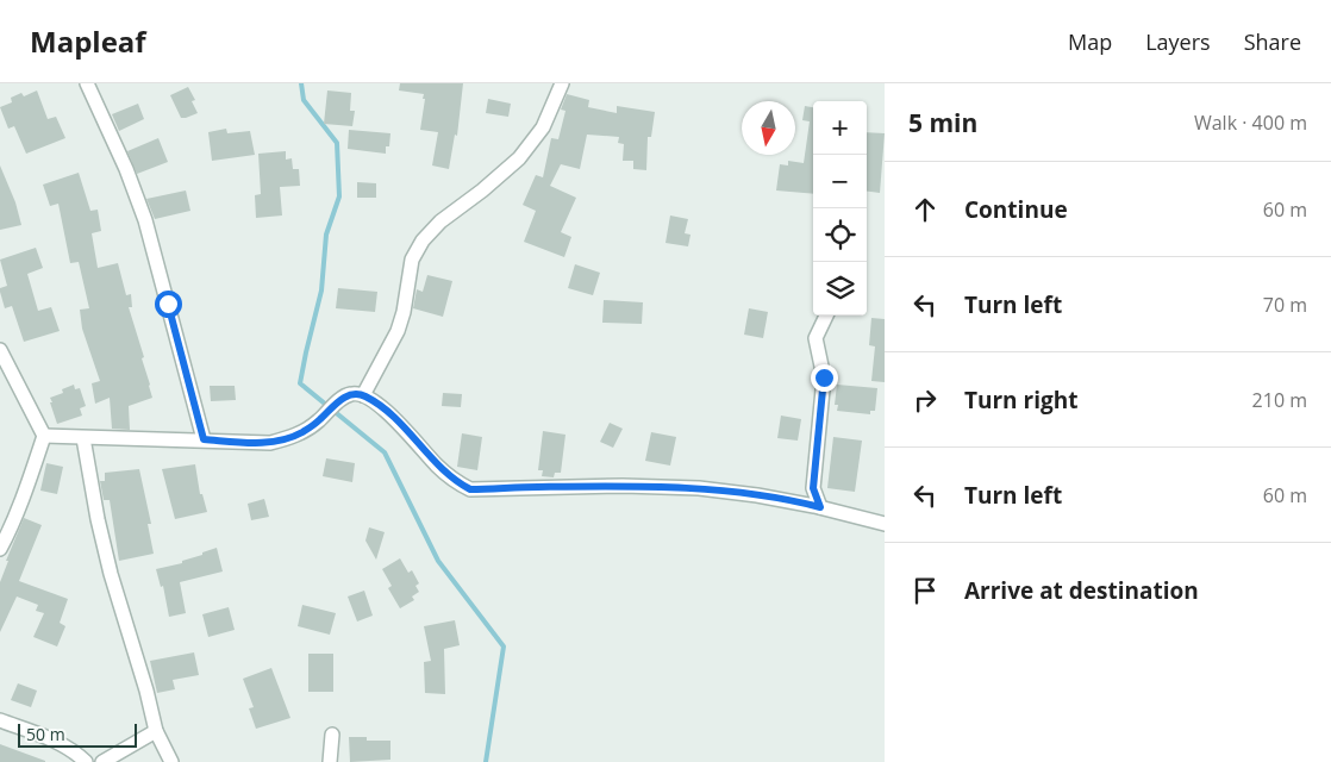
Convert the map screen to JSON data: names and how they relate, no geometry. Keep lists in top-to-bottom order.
{
  "scale_bar": "50 m",
  "north": "bottom",
  "page": {
    "header": "Mapleaf",
    "nav": ["Map", "Layers", "Share"],
    "heading": ["5 min", "Walk · 400 m"],
    "map_buttons": ["+", "−"],
    "list": [
      ["Continue", "60 m"],
      ["Turn left", "70 m"],
      ["Turn right", "210 m"],
      ["Turn left", "60 m"],
      "Arrive at destination"
    ],
    "scale": "50 m"
  }
}
